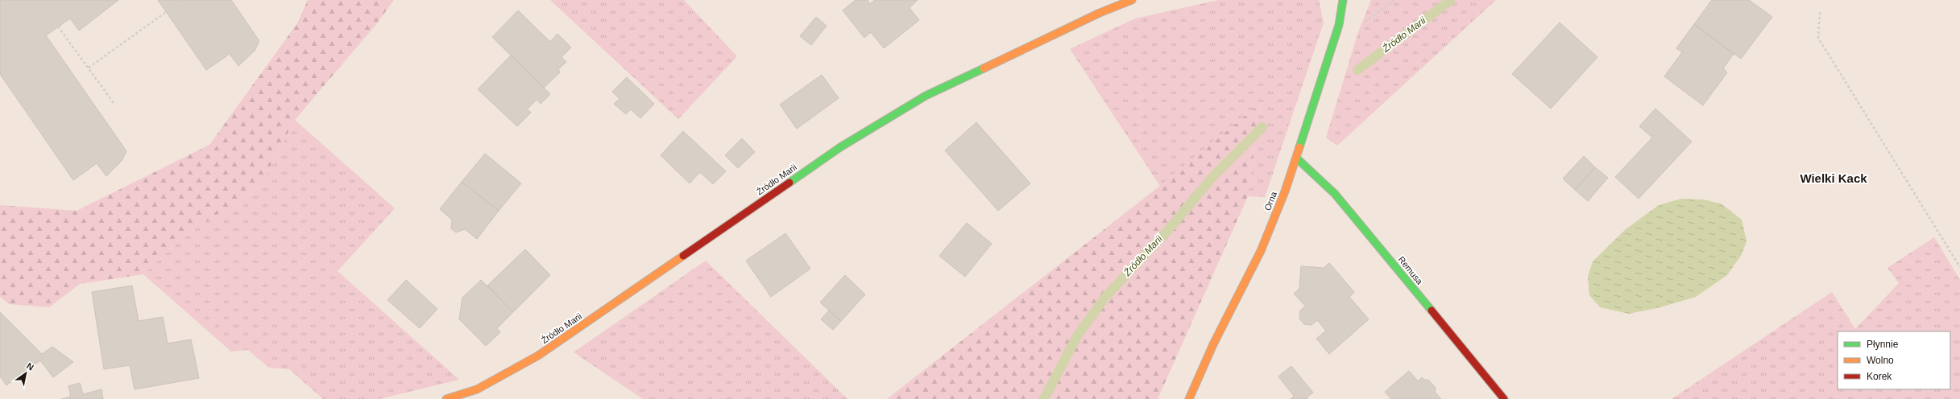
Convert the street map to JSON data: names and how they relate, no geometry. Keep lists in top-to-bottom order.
{
  "streets": {
    "street": ["Źródło Marii", "Orna", "Remusa"]
  },
  "crossings": [
    ["Orna", "Remusa"]
  ],
  "districts": ["Wielki Kack"],
  "water": ["Źródło Marii"],
  "legend": ["Płynnie", "Wolno", "Korek"],
  "north": "top right"
}
